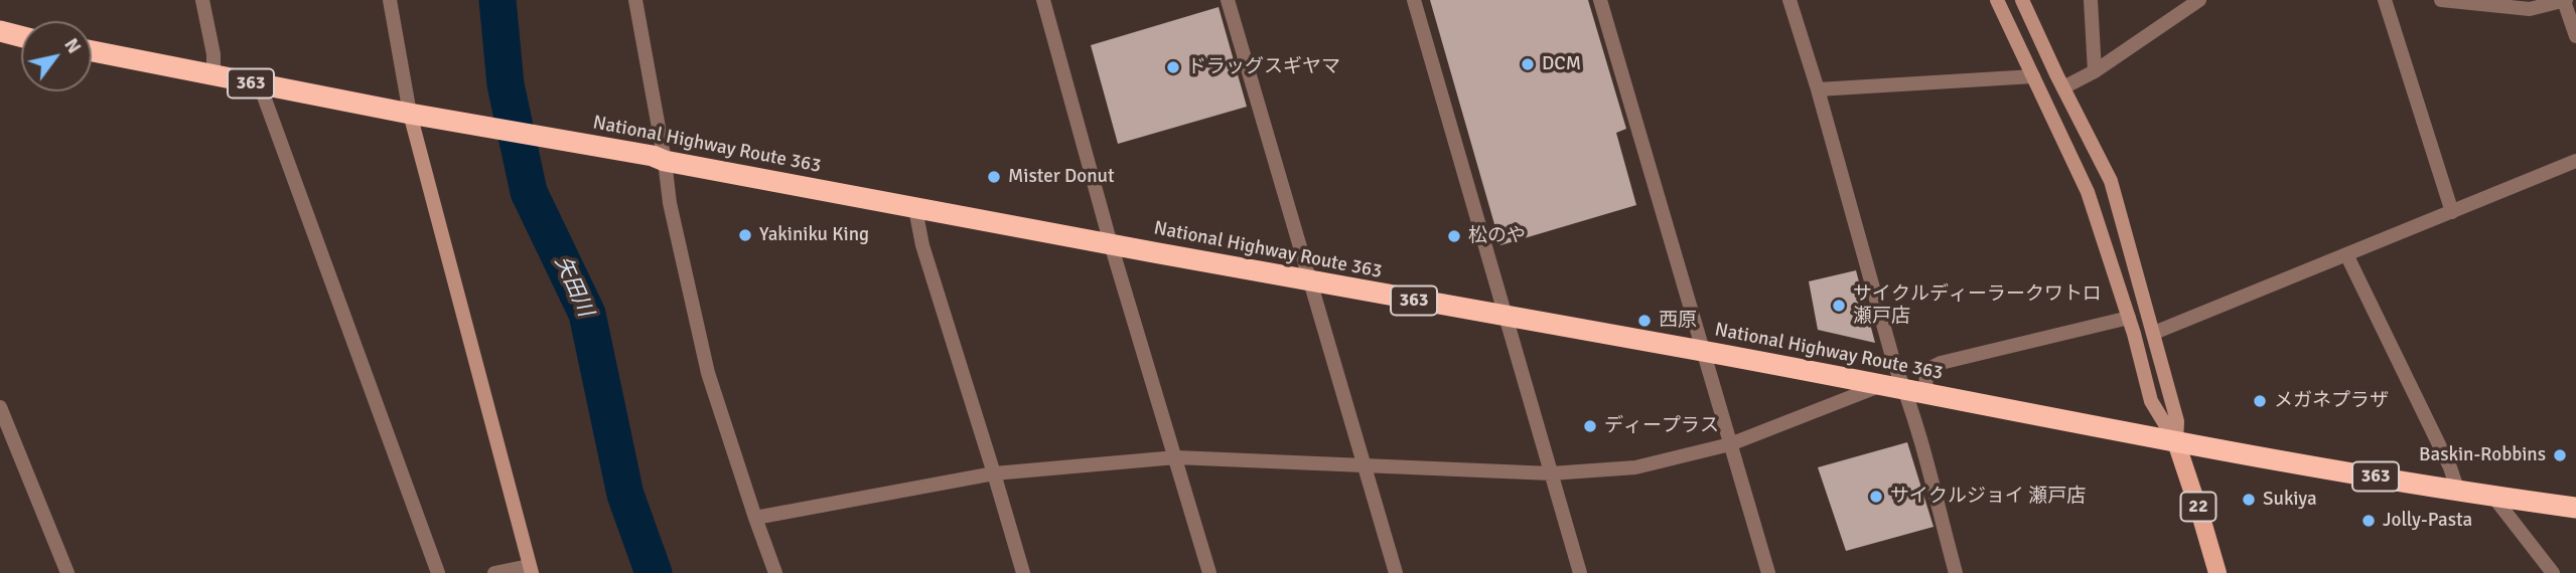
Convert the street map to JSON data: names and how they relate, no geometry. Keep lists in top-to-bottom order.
{
  "streets": {
    "highway": ["363", "National Highway Route 363"],
    "main road": ["22"]
  },
  "crossings": [
    ["National Highway Route 363", "22"]
  ],
  "water": ["矢田川"],
  "places": [
    "DCM",
    "ドラッグスギヤマ",
    "Mister Donut",
    "Yakiniku King",
    "松のや",
    "サイクルディーラークワトロ 瀬戸店",
    "西原",
    "メガネプラザ",
    "ディープラス",
    "Baskin-Robbins",
    "サイクルジョイ 瀬戸店",
    "Sukiya",
    "Jolly-Pasta"
  ],
  "north": "top right"
}
